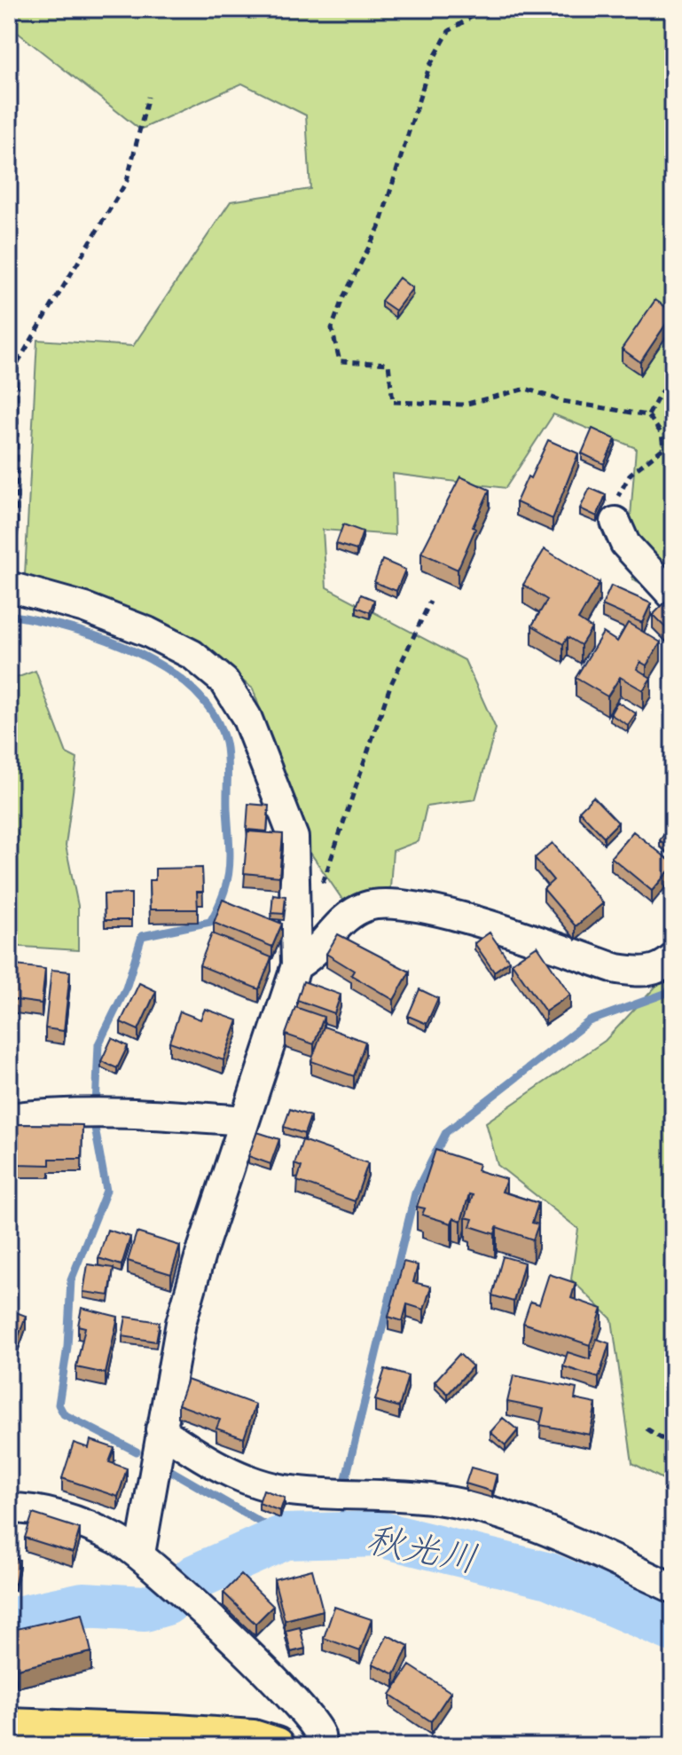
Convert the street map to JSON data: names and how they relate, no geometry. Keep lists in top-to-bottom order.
{
  "water": ["秋光川"]
}
